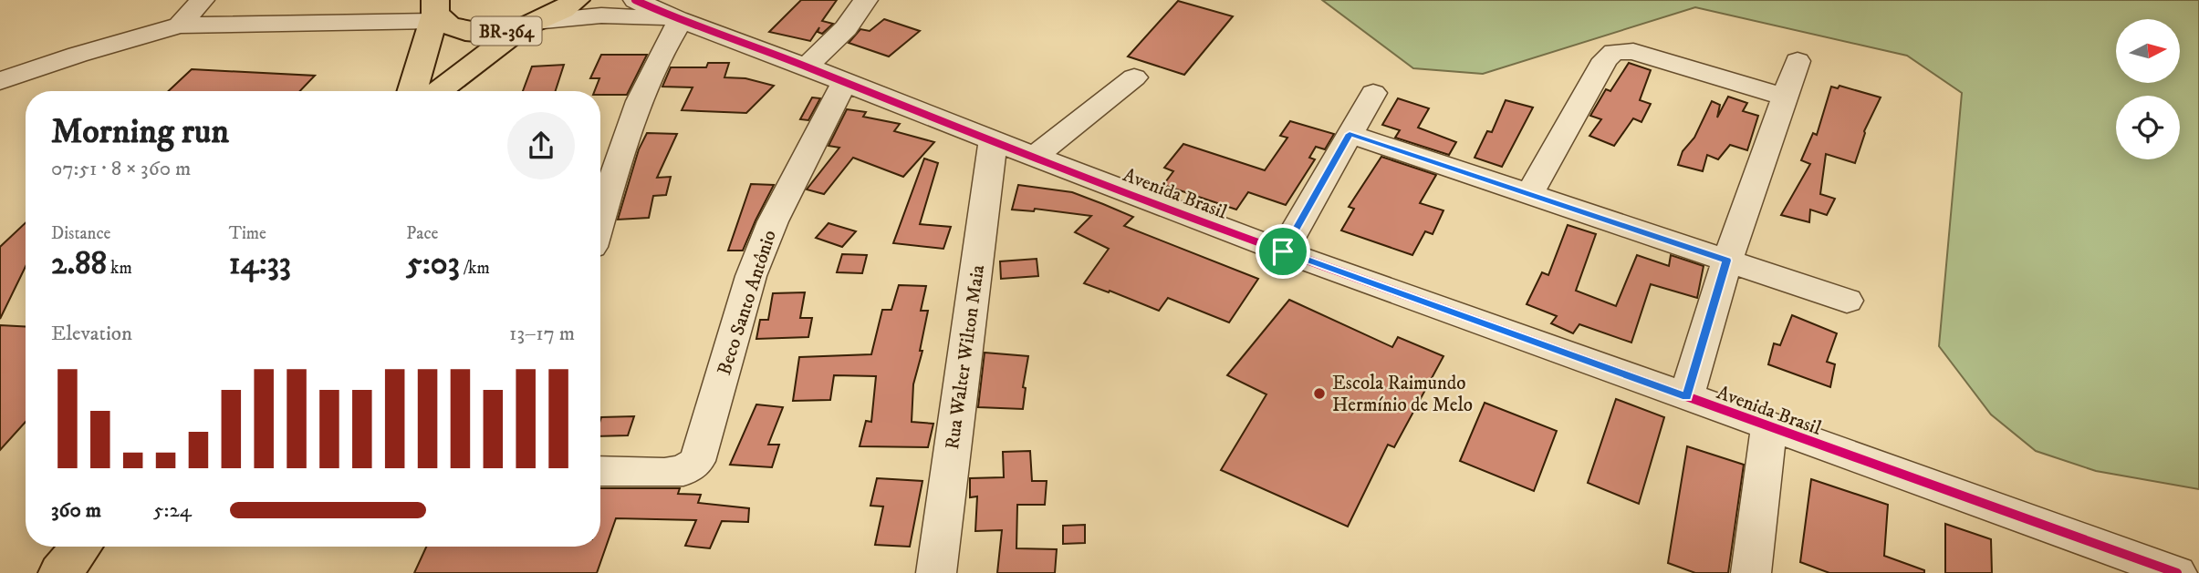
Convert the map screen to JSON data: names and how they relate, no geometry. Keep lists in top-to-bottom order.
{
  "streets": {
    "main road": ["BR-364"],
    "street": ["Avenida Brasil", "Beco Santo Antônio", "Rua Walter Wilton Maia"]
  },
  "crossings": [
    ["BR-364", "Avenida Brasil"],
    ["Avenida Brasil", "Beco Santo Antônio"],
    ["Avenida Brasil", "Rua Walter Wilton Maia"]
  ],
  "places": ["Escola Raimundo Hermínio de Melo"],
  "north": "right",
  "page": {
    "heading": ["Morning run", "07:51 · 8 × 360 m"],
    "stats": [
      ["Distance", "2.88 km"],
      ["Time", "14:33"],
      ["Pace", "5:03 /km"]
    ],
    "chart": ["Elevation", "13–17 m"],
    "list": [
      {
        "name": "360 m",
        "note": "5:24"
      }
    ]
  }
}
